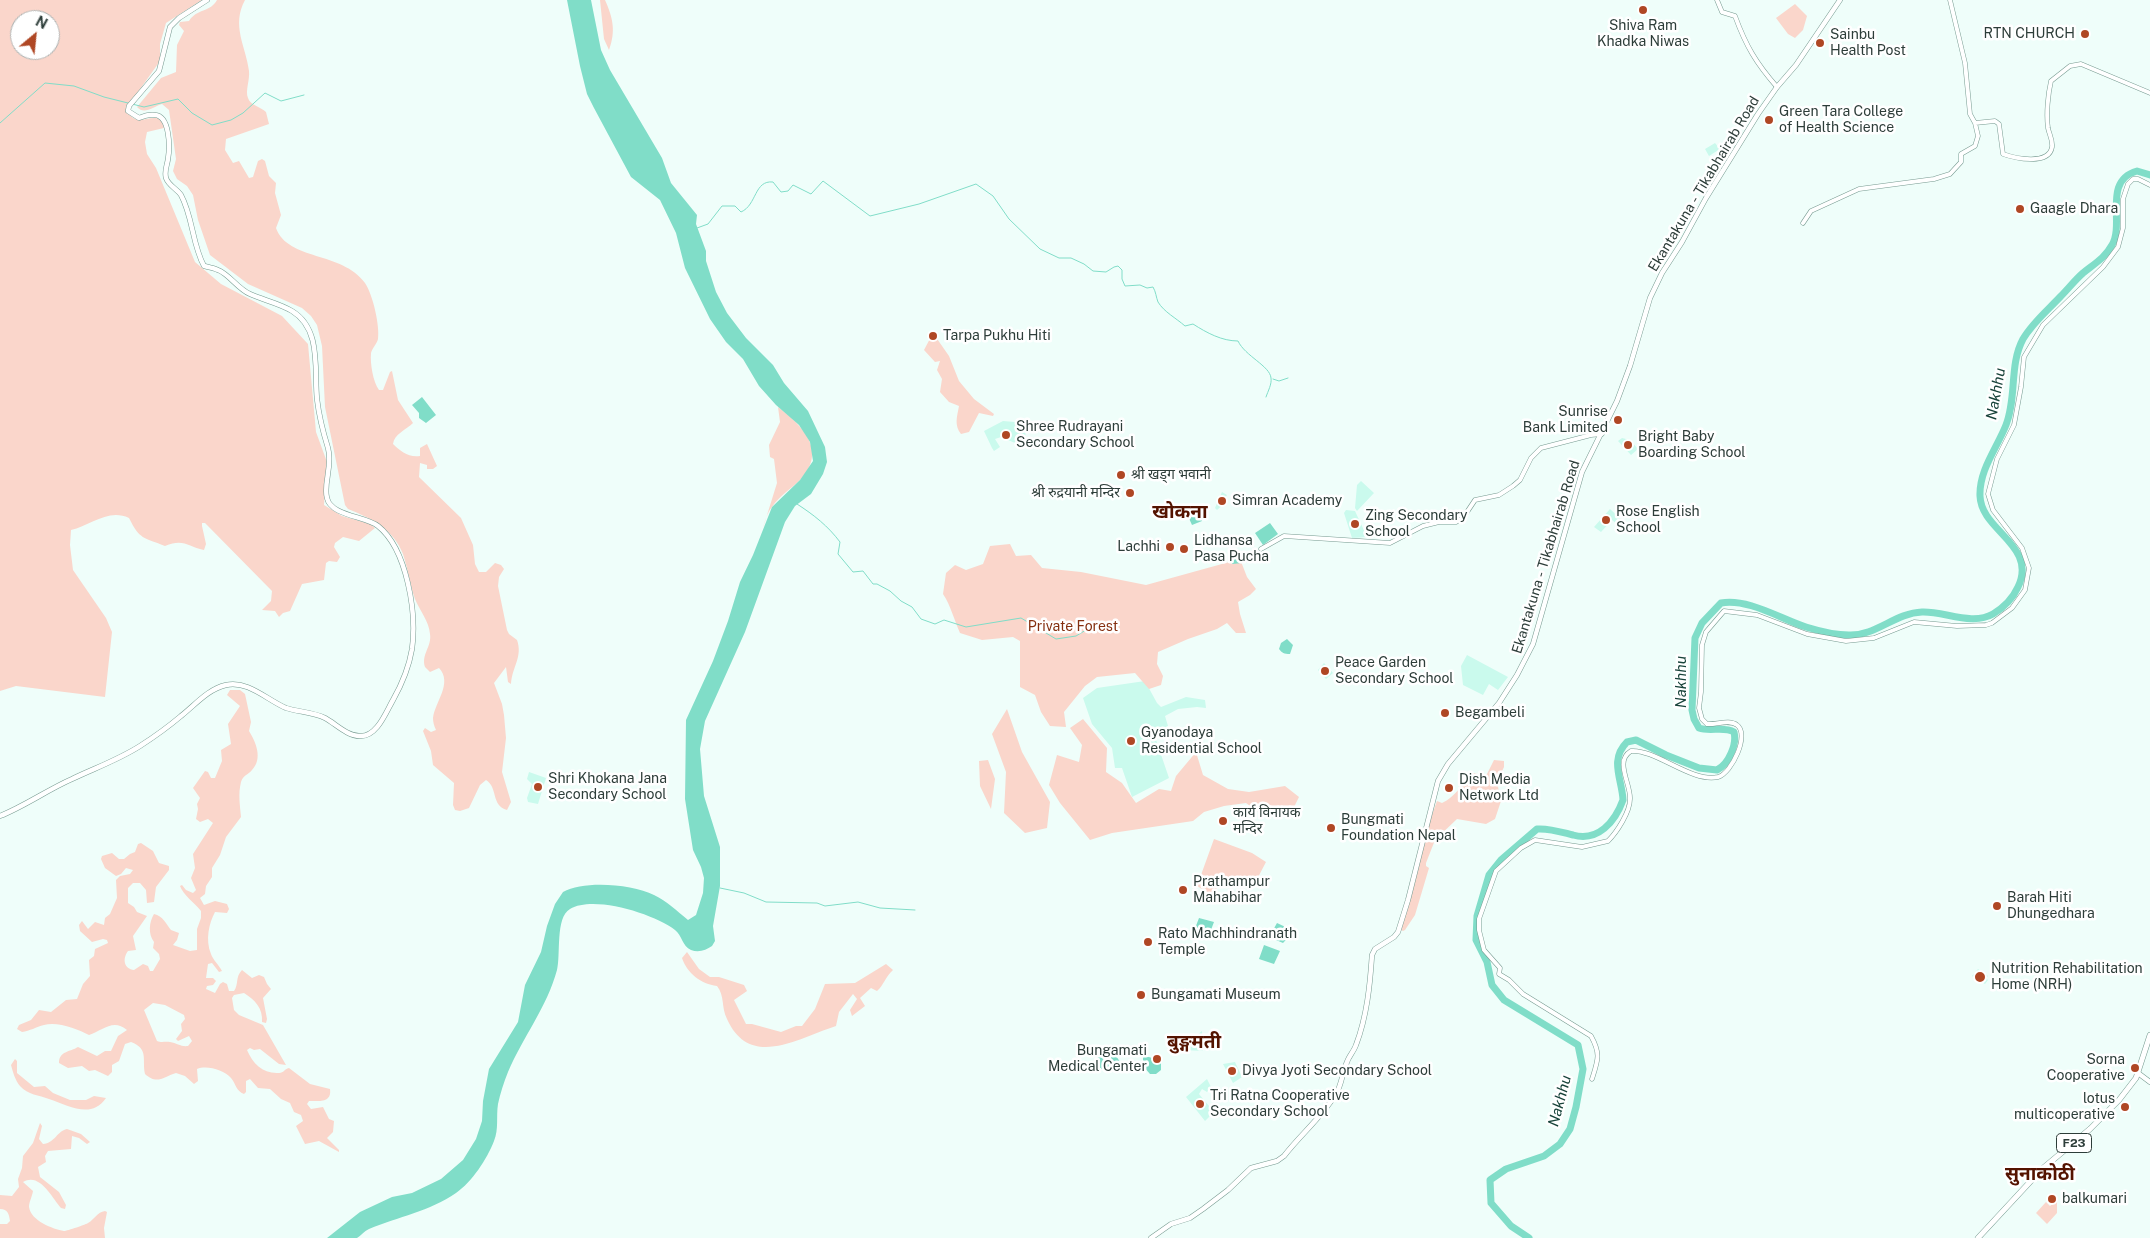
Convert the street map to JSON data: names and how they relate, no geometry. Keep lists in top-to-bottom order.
{
  "streets": {
    "main road": ["Ekantakuna - Tikabhairab Road", "F23"]
  },
  "districts": ["खोकना", "बुङ्गमती", "सुनाकोठी"],
  "water": ["Nakhhu"],
  "parks": ["Private Forest"],
  "places": [
    "Shiva Ram Khadka Niwas",
    "RTN CHURCH",
    "Sainbu Health Post",
    "Green Tara College of Health Science",
    "Gaagle Dhara",
    "Tarpa Pukhu Hiti",
    "Sunrise Bank Limited",
    "Shree Rudrayani Secondary School",
    "Bright Baby Boarding School",
    "श्री खड्ग भवानी",
    "श्री रुद्रयानी मन्दिर",
    "Simran Academy",
    "Rose English School",
    "Zing Secondary School",
    "Lachhi",
    "Lidhansa Pasa Pucha",
    "Peace Garden Secondary School",
    "Begambeli",
    "Gyanodaya Residential School",
    "Shri Khokana Jana Secondary School",
    "Dish Media Network Ltd",
    "कार्य विनायक मन्दिर",
    "Bungmati Foundation Nepal",
    "Prathampur Mahabihar",
    "Barah Hiti Dhungedhara",
    "Rato Machhindranath Temple",
    "Nutrition Rehabilitation Home (NRH)",
    "Bungamati Museum",
    "Bungamati Medical Center",
    "Sorna Cooperative",
    "Divya Jyoti Secondary School",
    "Tri Ratna Cooperative Secondary School",
    "lotus multicoperative",
    "balkumari"
  ],
  "north": "top right"
}
